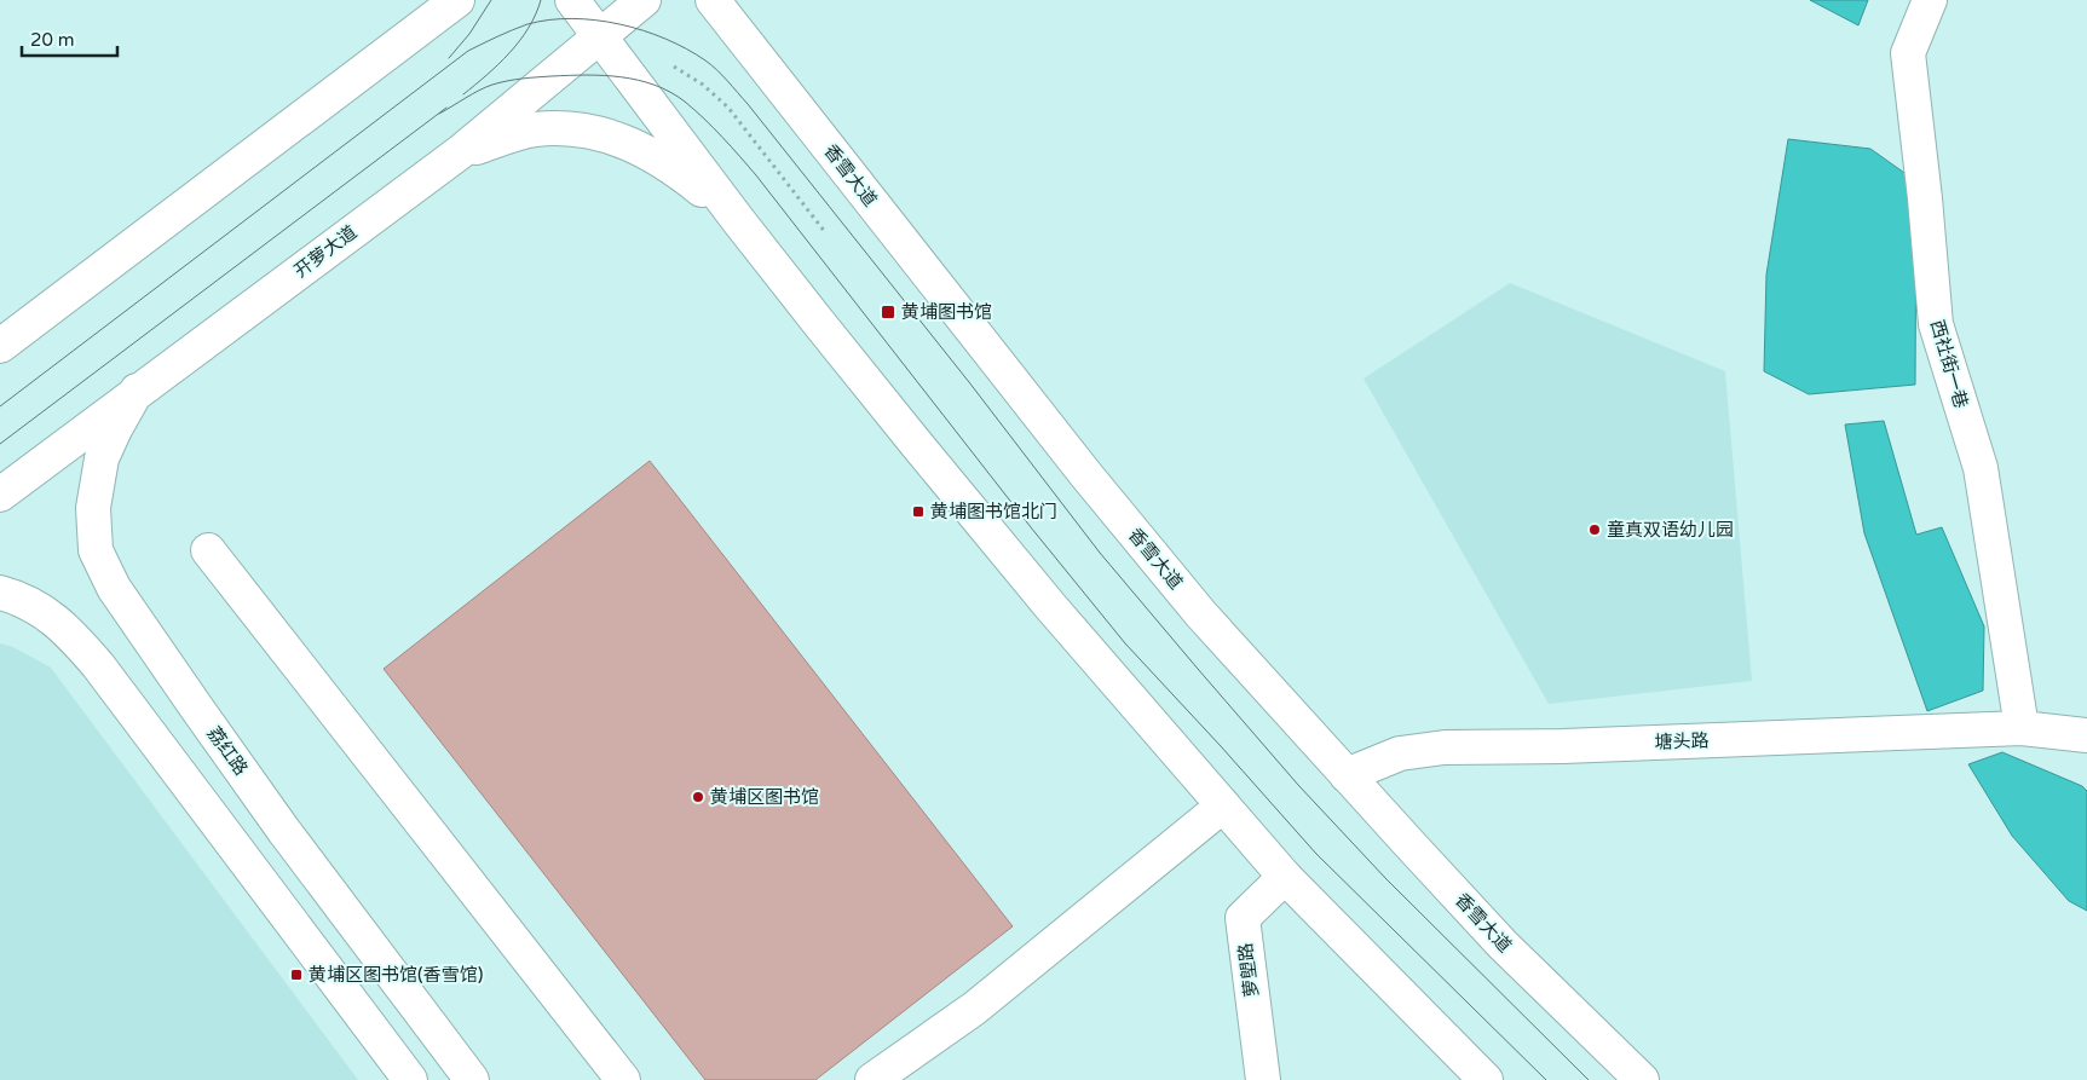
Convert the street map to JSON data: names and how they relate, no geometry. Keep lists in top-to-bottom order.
{
  "streets": {
    "main road": [
      "香雪大道",
      "开萝大道",
      "西社街一巷",
      "塘头路",
      "荔红路",
      "萝塱路"
    ]
  },
  "crossings": [
    ["香雪大道", "塘头路"],
    ["开萝大道", "荔红路"],
    ["西社街一巷", "塘头路"]
  ],
  "places": {
    "transit": ["黄埔图书馆", "黄埔图书馆北门", "黄埔区图书馆(香雪馆)"],
    "other": ["童真双语幼儿园", "黄埔区图书馆"]
  },
  "scale_bar": "20 m"
}
